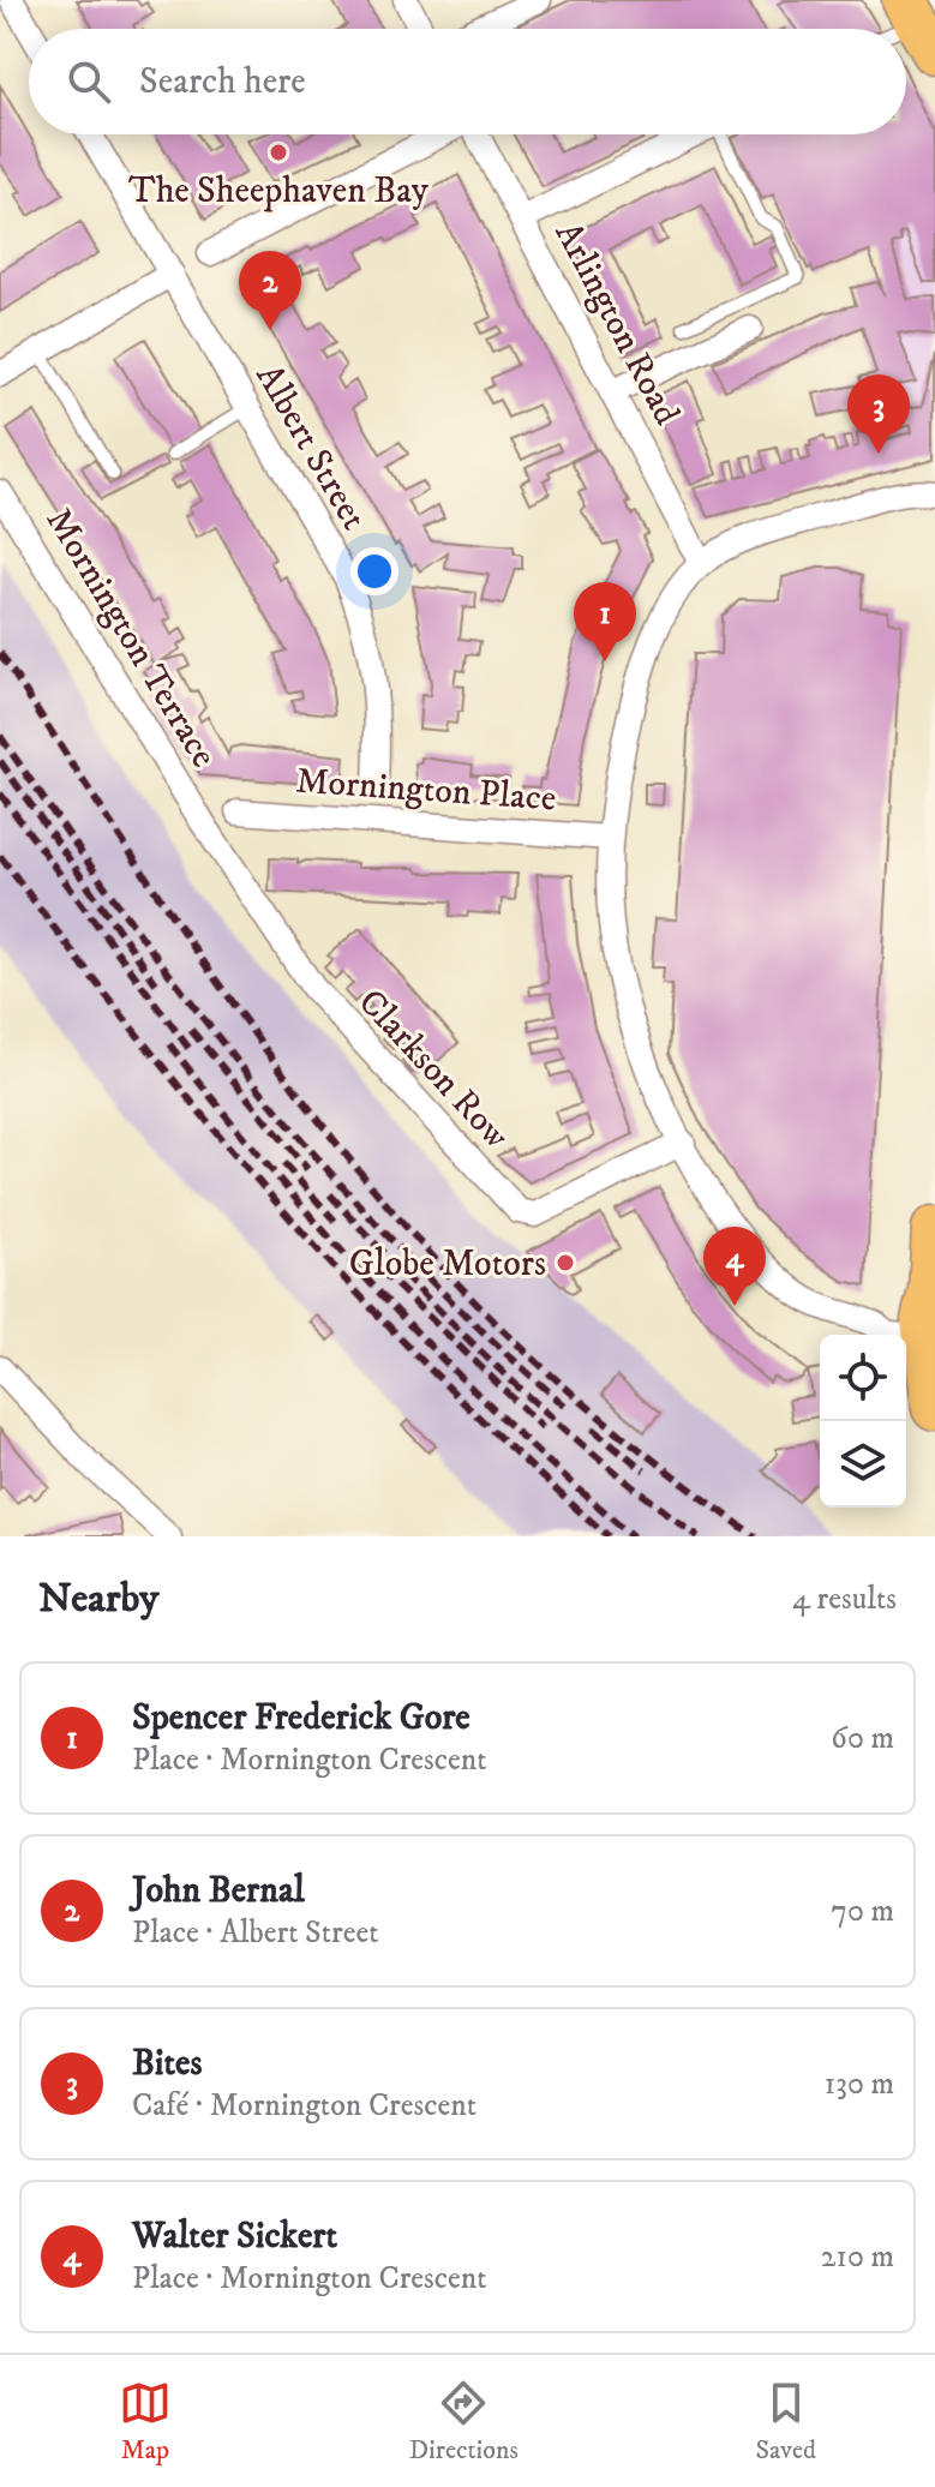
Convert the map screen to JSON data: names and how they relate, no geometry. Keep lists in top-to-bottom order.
{
  "streets": {
    "street": [
      "Arlington Road",
      "Albert Street",
      "Mornington Terrace",
      "Mornington Place",
      "Clarkson Row"
    ]
  },
  "crossings": [
    ["Mornington Terrace", "Clarkson Row"]
  ],
  "places": ["The Sheephaven Bay", "Globe Motors"],
  "page": {
    "search": "Search here",
    "pins": [
      "2",
      "3",
      "1",
      "4"
    ],
    "heading": ["Nearby", "4 results"],
    "list": [
      {
        "mark": "1",
        "name": "Spencer Frederick Gore",
        "note": "Place · Mornington Crescent",
        "value": "60 m"
      },
      {
        "mark": "2",
        "name": "John Bernal",
        "note": "Place · Albert Street",
        "value": "70 m"
      },
      {
        "mark": "3",
        "name": "Bites",
        "note": "Café · Mornington Crescent",
        "value": "130 m"
      },
      {
        "mark": "4",
        "name": "Walter Sickert",
        "note": "Place · Mornington Crescent",
        "value": "210 m"
      }
    ],
    "nav": ["Map", "Directions", "Saved"]
  }
}
